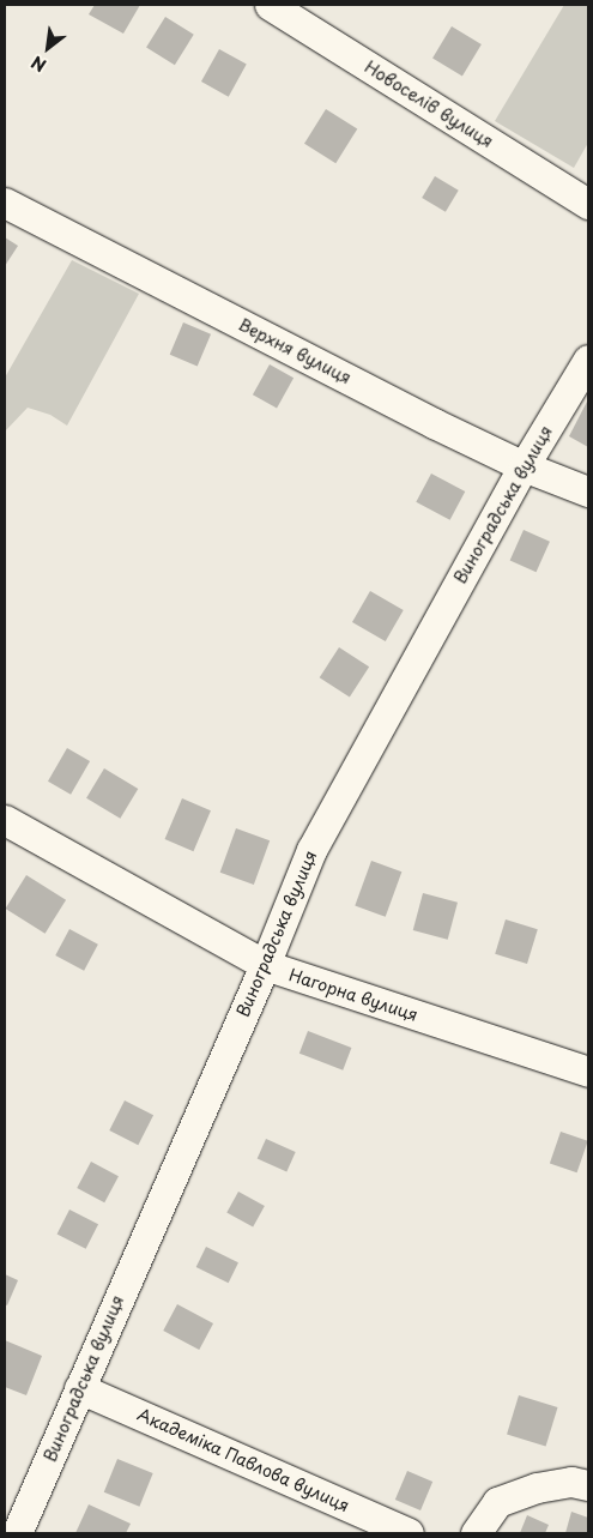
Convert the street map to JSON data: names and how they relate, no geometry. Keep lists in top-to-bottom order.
{
  "streets": {
    "street": [
      "Новоселів вулиця",
      "Верхня вулиця",
      "Виноградська вулиця",
      "Нагорна вулиця",
      "Академіка Павлова вулиця"
    ]
  },
  "crossings": [
    ["Верхня вулиця", "Виноградська вулиця"],
    ["Виноградська вулиця", "Нагорна вулиця"],
    ["Виноградська вулиця", "Академіка Павлова вулиця"]
  ],
  "north": "bottom left"
}
